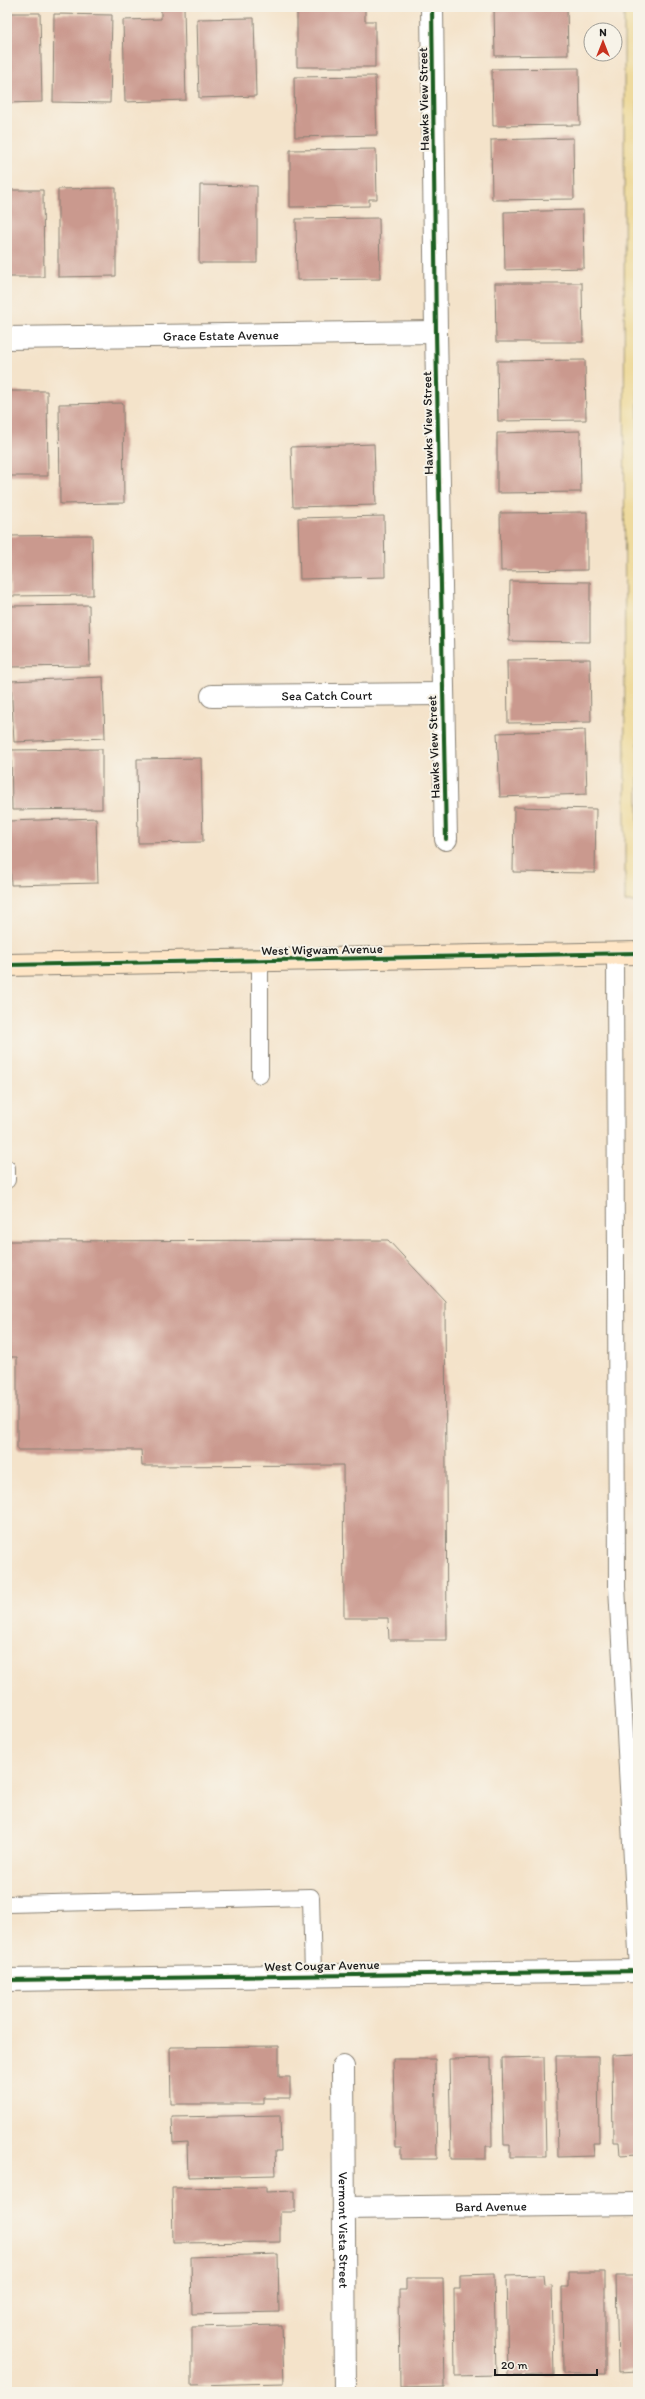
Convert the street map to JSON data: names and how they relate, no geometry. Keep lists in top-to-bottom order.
{
  "streets": {
    "street": [
      "Hawks View Street",
      "Grace Estate Avenue",
      "Sea Catch Court",
      "West Wigwam Avenue",
      "West Cougar Avenue",
      "Bard Avenue",
      "Vermont Vista Street"
    ]
  },
  "crossings": [
    ["Hawks View Street", "Grace Estate Avenue"],
    ["Hawks View Street", "Sea Catch Court"],
    ["Bard Avenue", "Vermont Vista Street"]
  ],
  "scale_bar": "20 m",
  "north": "top"
}
